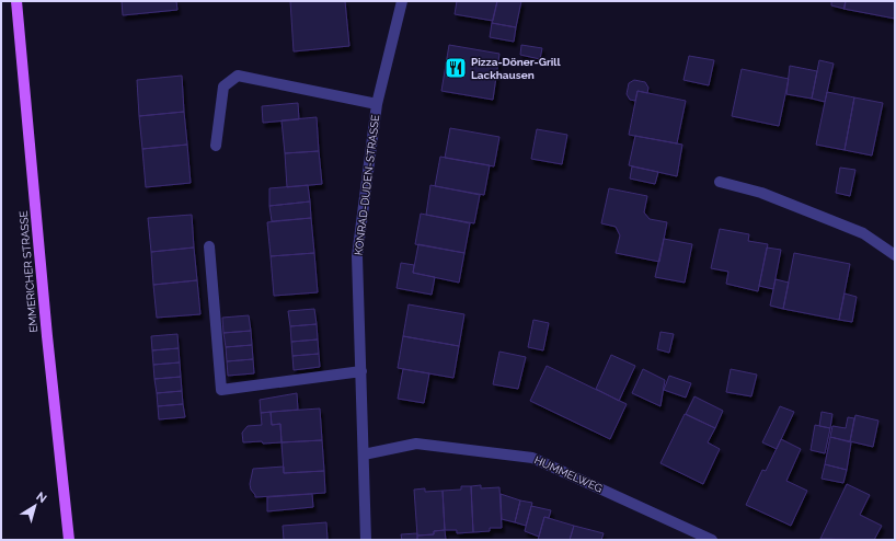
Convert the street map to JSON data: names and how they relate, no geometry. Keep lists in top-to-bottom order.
{
  "streets": {
    "main road": ["EMMERICHER STRASSE"],
    "street": ["KONRAD-DUDEN-STRASSE", "HUMMELWEG"]
  },
  "crossings": [
    ["KONRAD-DUDEN-STRASSE", "HUMMELWEG"]
  ],
  "places": {
    "restaurant": ["Pizza-Döner-Grill Lackhausen"]
  },
  "north": "top right"
}
